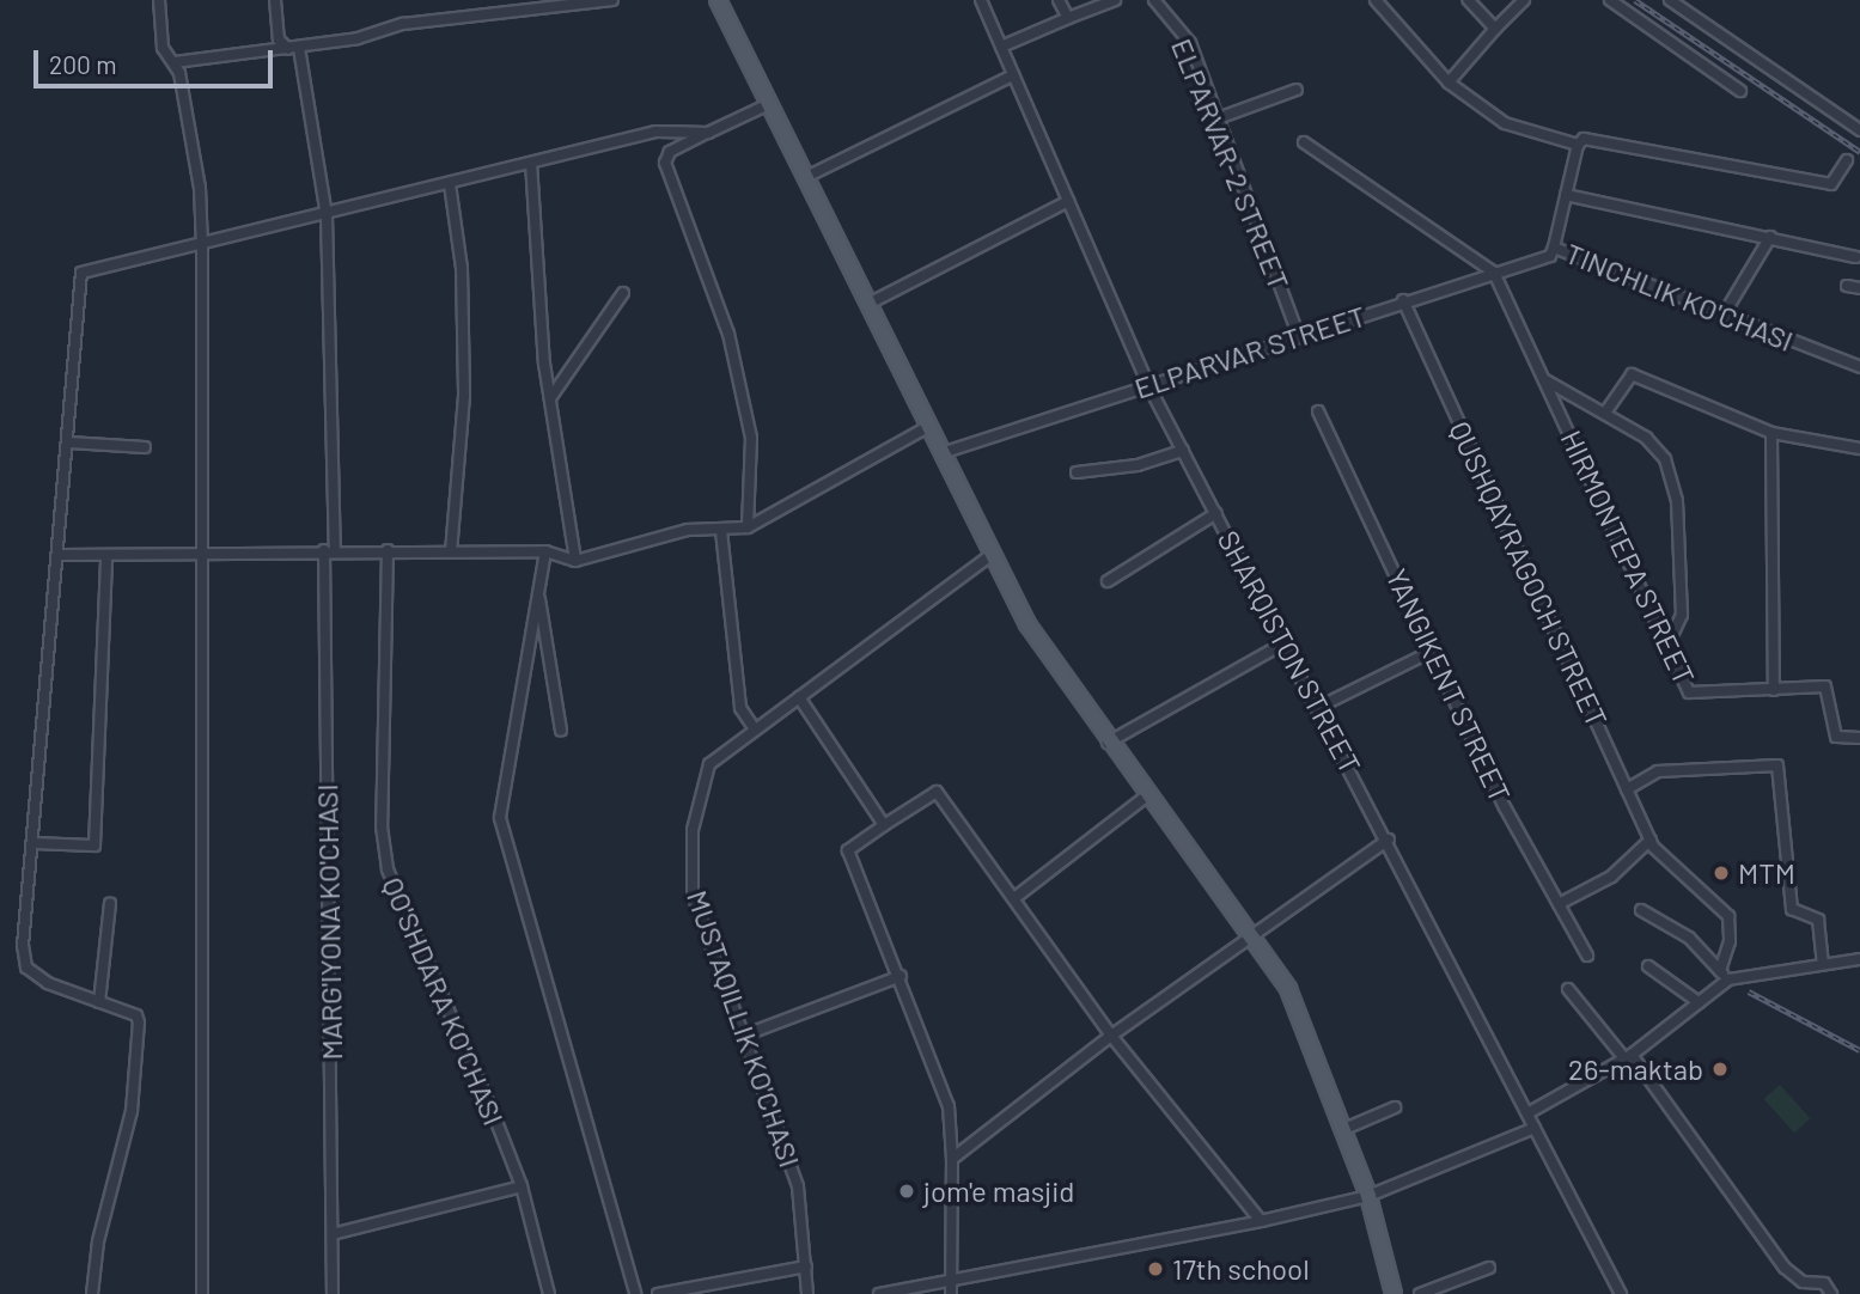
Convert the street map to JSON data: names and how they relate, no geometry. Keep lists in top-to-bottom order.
{
  "streets": {
    "street": [
      "ELPARVAR-2 STREET",
      "TINCHLIK KO'CHASI",
      "ELPARVAR STREET",
      "HIRMONTEPA STREET",
      "QUSHQAYRAGOCH STREET",
      "SHARQISTON STREET",
      "YANGIKENT STREET",
      "MARG'IYONA KO'CHASI",
      "QO'SHDARA KO'CHASI",
      "MUSTAQILLIK KO'CHASI"
    ]
  },
  "crossings": [
    ["ELPARVAR-2 STREET", "ELPARVAR STREET"],
    ["TINCHLIK KO'CHASI", "ELPARVAR STREET"],
    ["ELPARVAR STREET", "HIRMONTEPA STREET"],
    ["ELPARVAR STREET", "QUSHQAYRAGOCH STREET"],
    ["ELPARVAR STREET", "SHARQISTON STREET"]
  ],
  "places": [
    "MTM",
    "26-maktab",
    "jom'e masjid",
    "17th school"
  ],
  "scale_bar": "200 m"
}
